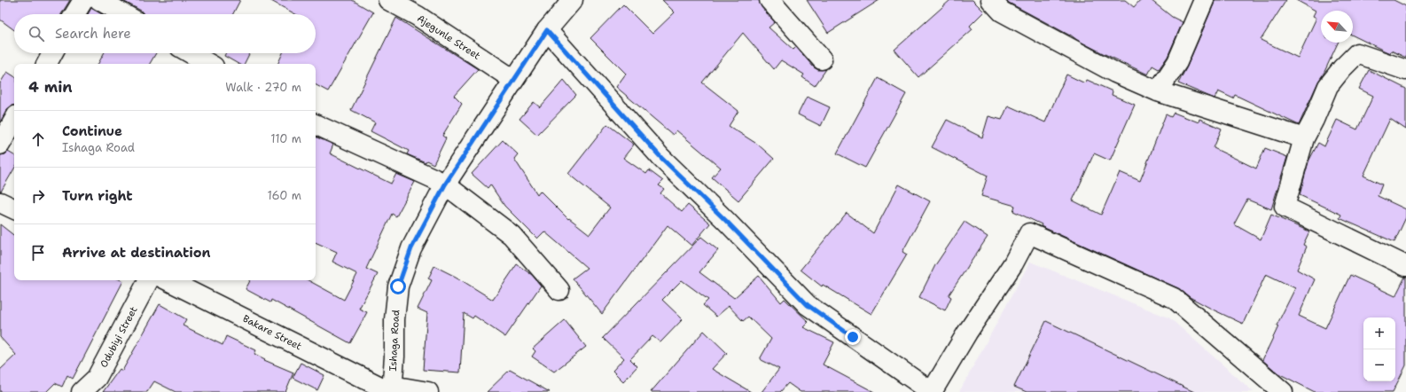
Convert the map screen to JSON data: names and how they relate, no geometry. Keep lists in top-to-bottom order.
{
  "streets": {
    "street": [
      "Ajegunle Street",
      "Bakare Street",
      "Odubiyi Street",
      "Ishaga Road"
    ]
  },
  "crossings": [
    ["Ajegunle Street", "Ishaga Road"],
    ["Bakare Street", "Ishaga Road"]
  ],
  "north": "top left",
  "page": {
    "search": "Search here",
    "heading": ["4 min", "Walk · 270 m"],
    "list": [
      ["Continue", "Ishaga Road", "110 m"],
      ["Turn right", "160 m"],
      "Arrive at destination"
    ],
    "map_buttons": ["+", "−"]
  }
}
